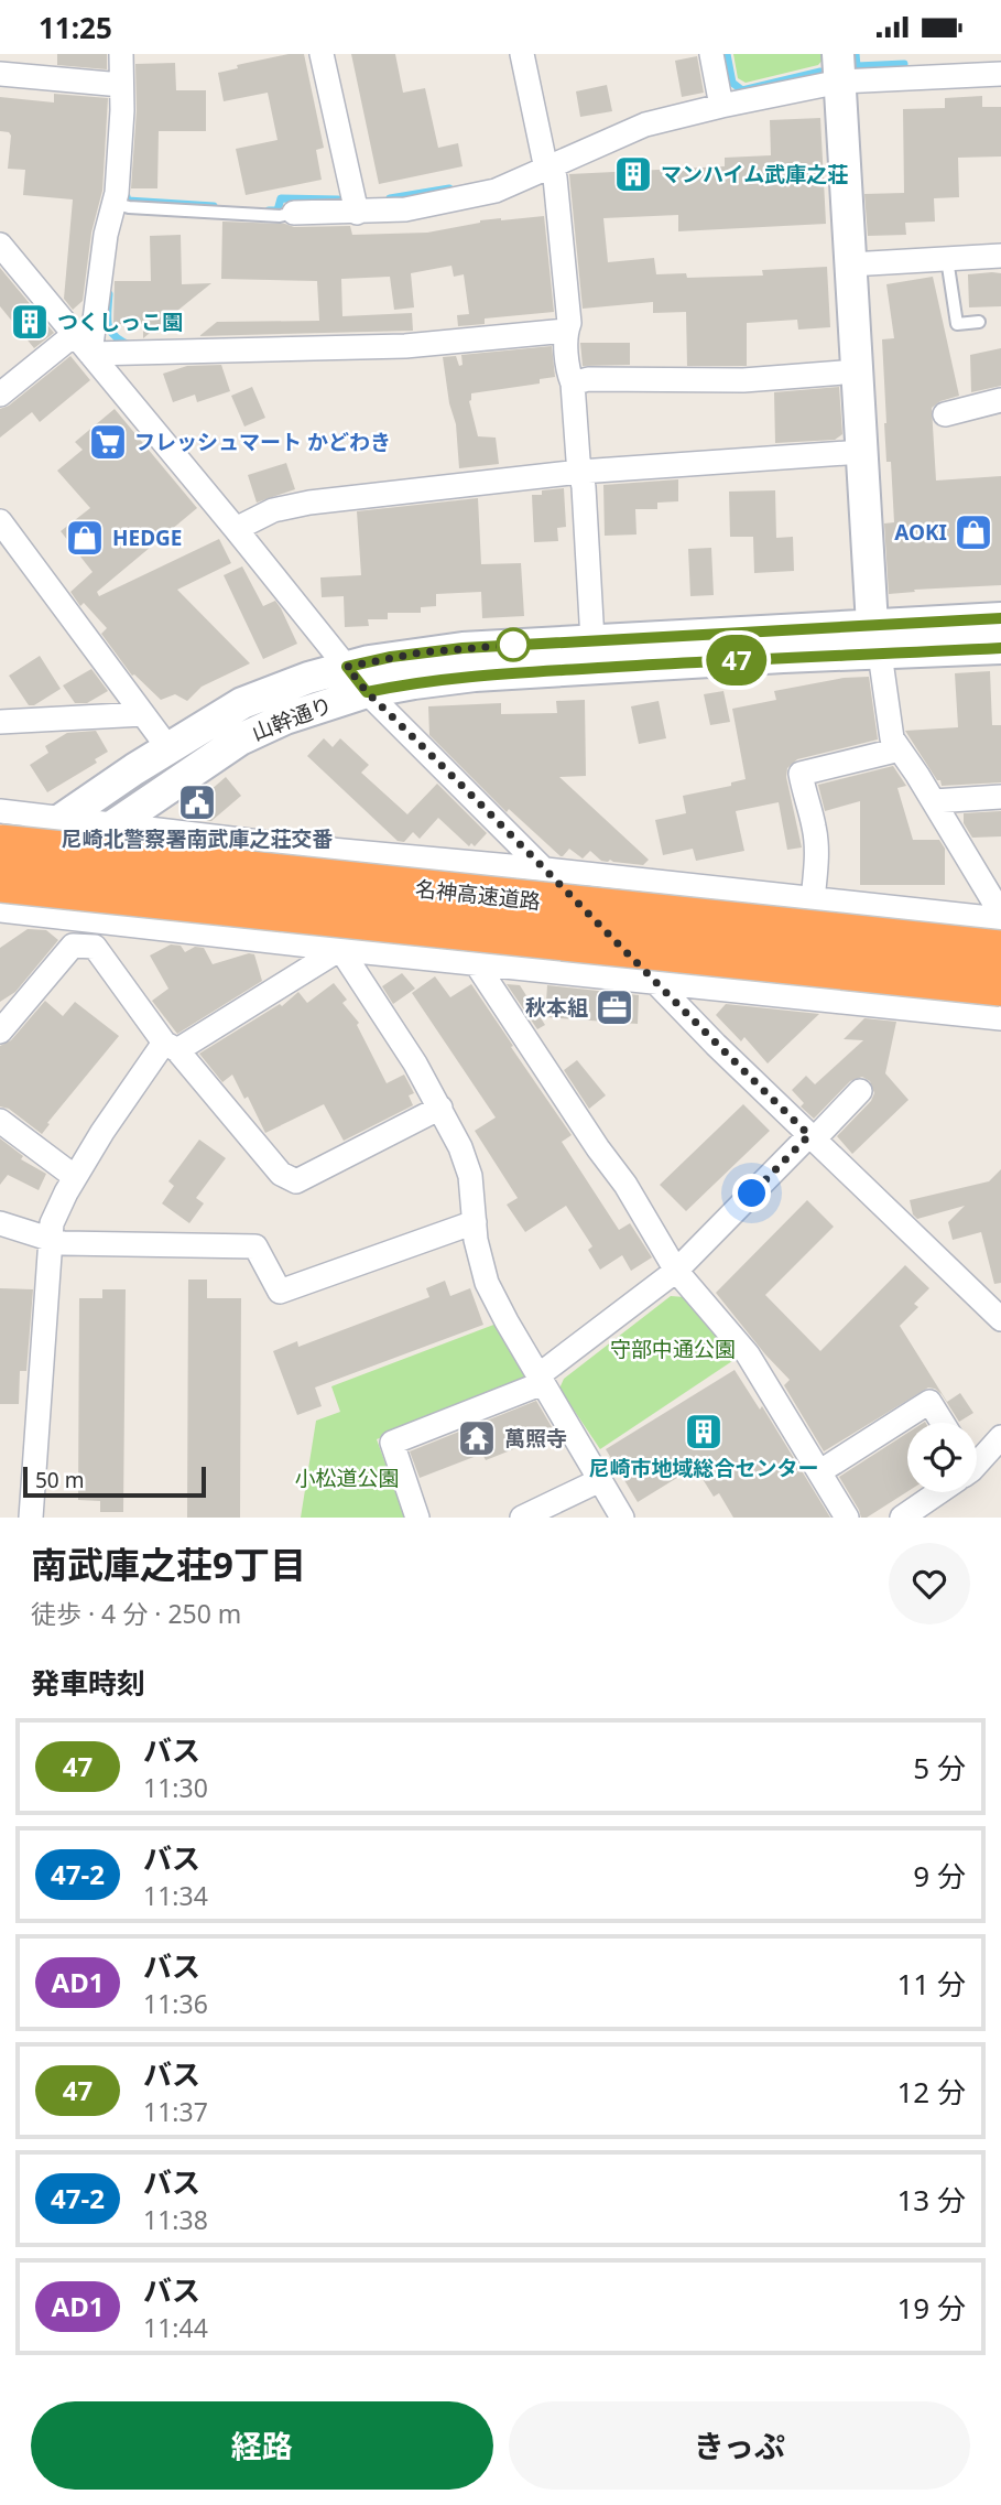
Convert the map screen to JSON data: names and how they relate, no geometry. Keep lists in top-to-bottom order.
{
  "streets": {
    "highway": ["名神高速道路"],
    "street": ["山幹通り"]
  },
  "parks": ["守部中通公園", "小松道公園"],
  "places": {
    "building": ["マンハイム武庫之荘", "つくしっこ園", "尼崎市地域総合センター"],
    "supermarket": ["フレッシュマート かどわき"],
    "shop": ["AOKI", "HEDGE"],
    "public building": ["尼崎北警察署南武庫之荘交番"],
    "office": ["秋本組"],
    "temple": ["萬照寺"]
  },
  "lines": ["bus line 47"],
  "scale_bar": "50 m",
  "page": {
    "status": "11:25",
    "on_map": "47",
    "scale": "50 m",
    "heading": [
      ["南武庫之荘9丁目", "徒歩 · 4 分 · 250 m"],
      "発車時刻"
    ],
    "list": [
      {
        "mark": "47",
        "name": "バス",
        "note": "11:30",
        "value": "5 分"
      },
      {
        "mark": "47-2",
        "name": "バス",
        "note": "11:34",
        "value": "9 分"
      },
      {
        "mark": "AD1",
        "name": "バス",
        "note": "11:36",
        "value": "11 分"
      },
      {
        "mark": "47",
        "name": "バス",
        "note": "11:37",
        "value": "12 分"
      },
      {
        "mark": "47-2",
        "name": "バス",
        "note": "11:38",
        "value": "13 分"
      },
      {
        "mark": "AD1",
        "name": "バス",
        "note": "11:44",
        "value": "19 分"
      }
    ],
    "buttons": ["経路", "きっぷ"]
  }
}
